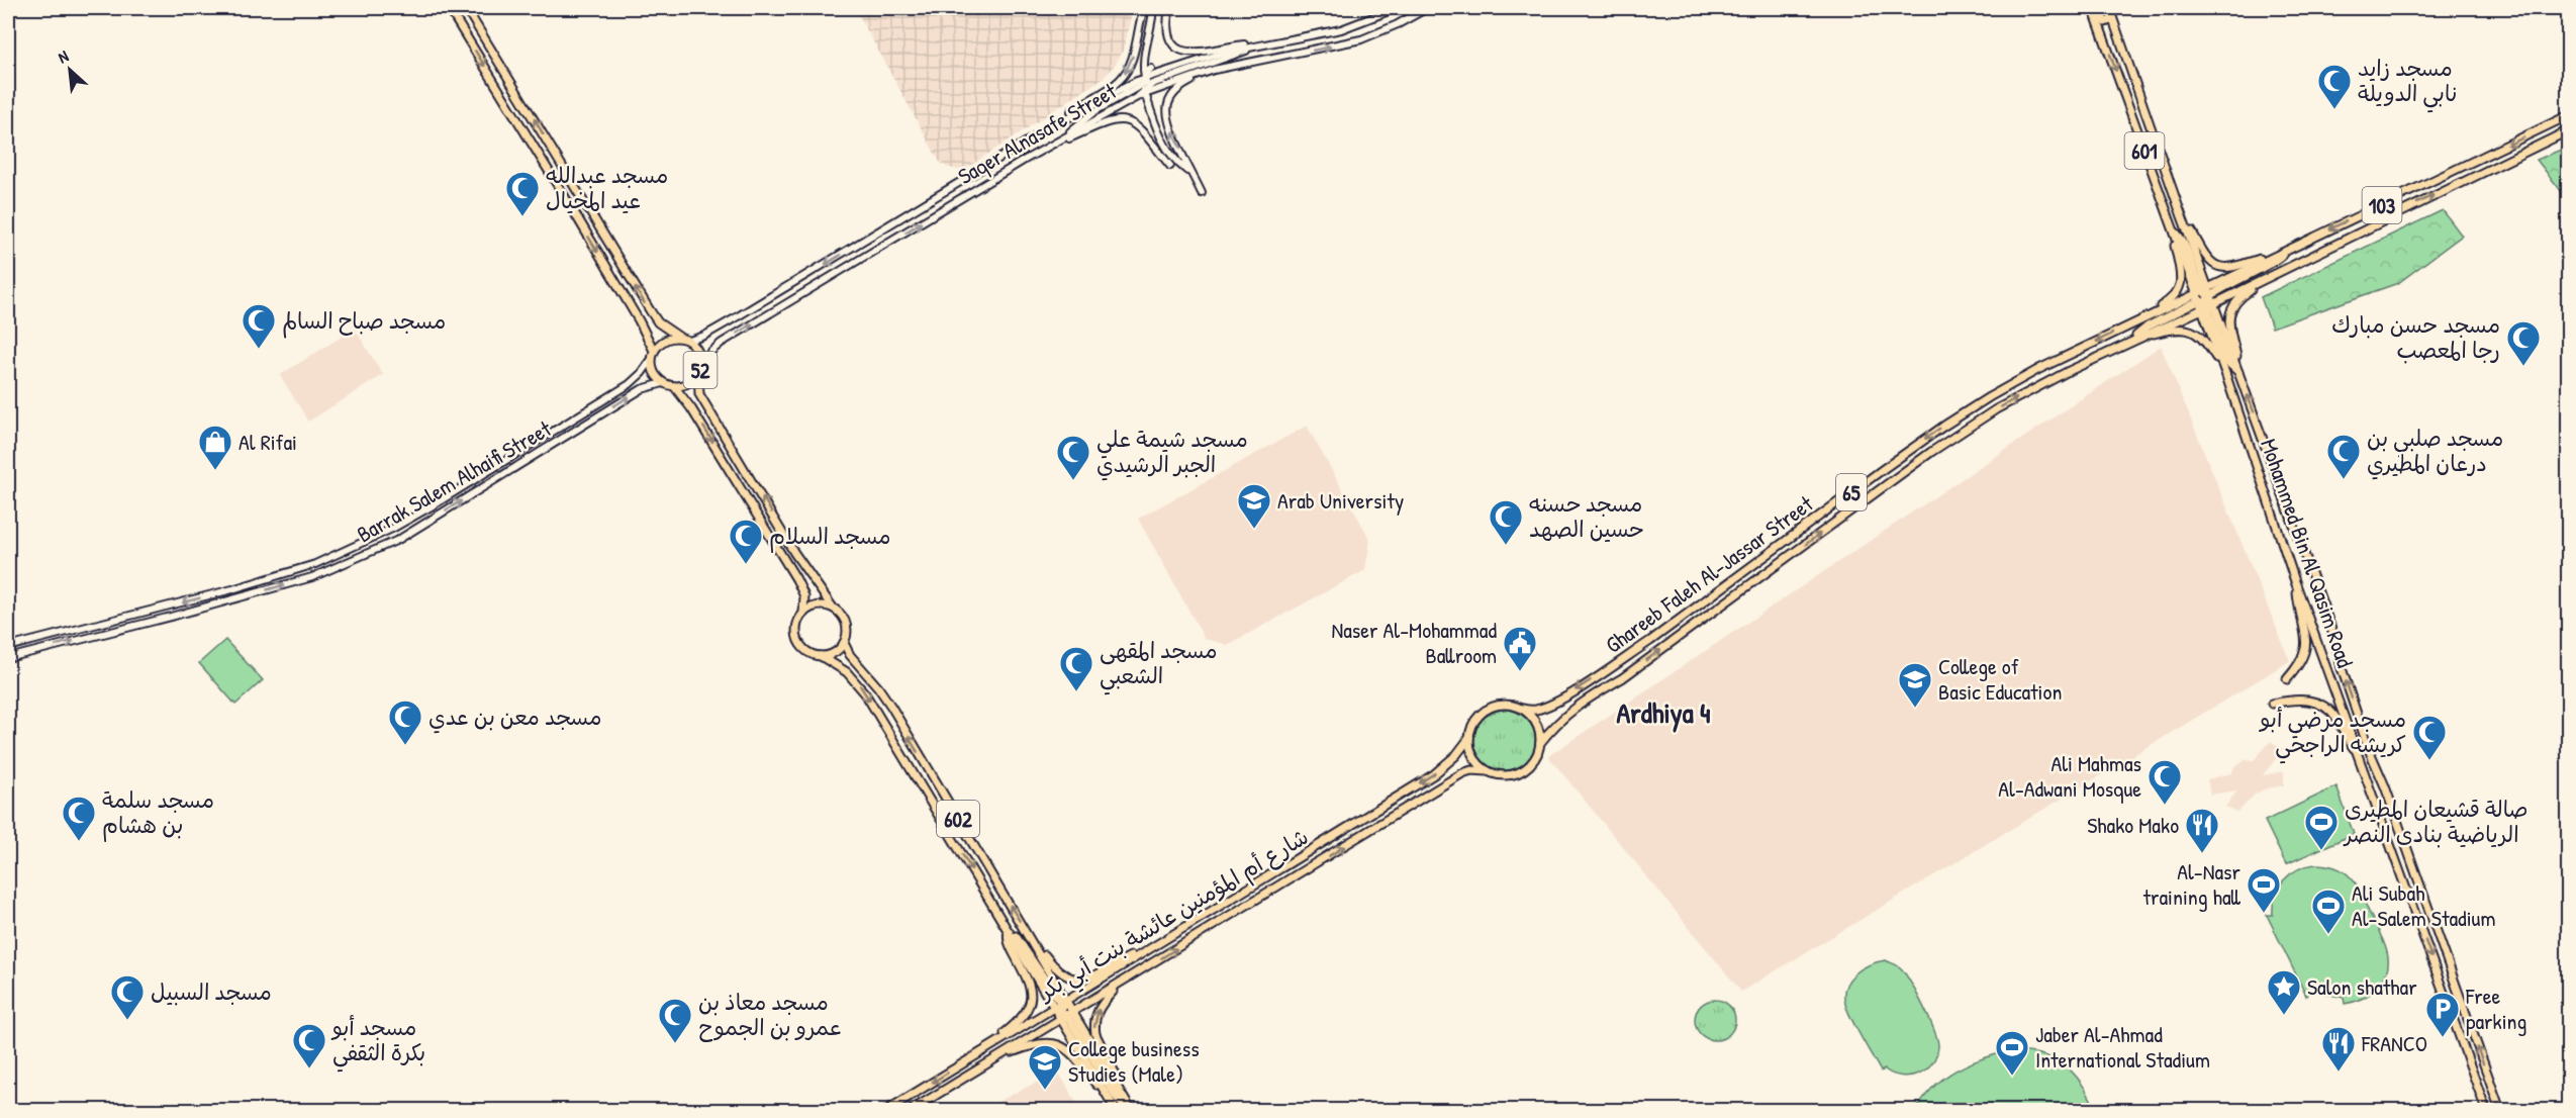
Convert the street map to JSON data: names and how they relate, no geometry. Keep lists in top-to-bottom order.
{
  "streets": {
    "main road": [
      "Saqer Alnasafe Street",
      "601",
      "103",
      "52",
      "Barrak Salem Alhaifi Street",
      "65",
      "Mohammed Bin Al Qasim Road",
      "Ghareeb Faleh Al-Jassar Street",
      "602",
      "شارع أم المؤمنين عائشة بنت أبي بكر"
    ]
  },
  "crossings": [
    ["Saqer Alnasafe Street", "52"],
    ["Saqer Alnasafe Street", "Barrak Salem Alhaifi Street"],
    ["Saqer Alnasafe Street", "602"],
    ["103", "Mohammed Bin Al Qasim Road"],
    ["103", "Ghareeb Faleh Al-Jassar Street"],
    ["52", "Barrak Salem Alhaifi Street"],
    ["52", "602"],
    ["Barrak Salem Alhaifi Street", "602"],
    ["65", "Ghareeb Faleh Al-Jassar Street"],
    ["65", "شارع أم المؤمنين عائشة بنت أبي بكر"],
    ["Mohammed Bin Al Qasim Road", "Ghareeb Faleh Al-Jassar Street"],
    ["Ghareeb Faleh Al-Jassar Street", "شارع أم المؤمنين عائشة بنت أبي بكر"],
    ["602", "شارع أم المؤمنين عائشة بنت أبي بكر"]
  ],
  "districts": ["Ardhiya 4"],
  "places": {
    "mosque": [
      "مسجد زايد نابي الدويلة",
      "مسجد عبدالله عيد المخيال",
      "مسجد صباح السالم",
      "مسجد حسن مبارك رجا المعصب",
      "مسجد صلبي بن درعان المطيري",
      "مسجد شيمة علي الجبر الرشيدي",
      "مسجد حسنه حسين الصهد",
      "مسجد السلام",
      "مسجد المقهى الشعبي",
      "مسجد معن بن عدي",
      "مسجد مرضي أبو كريشه الراجحي",
      "Ali Mahmas Al-Adwani Mosque",
      "مسجد سلمة بن هشام",
      "مسجد السبيل",
      "مسجد معاذ بن عمرو بن الجموح",
      "مسجد أبو بكرة الثقفي"
    ],
    "shop": ["Al Rifai"],
    "school or university": ["Arab University", "College of Basic Education", "College business Studies (Male)"],
    "public building": ["Naser Al-Mohammad Ballroom"],
    "sports": [
      "صالة قشيعان المطيرى الرياضية بنادى النصر",
      "Al-Nasr training hall",
      "Ali Subah Al-Salem Stadium",
      "Jaber Al-Ahmad International Stadium"
    ],
    "restaurant": ["Shako Mako", "FRANCO"],
    "place": ["Salon shathar"],
    "parking": ["Free parking"]
  },
  "north": "top left"
}
